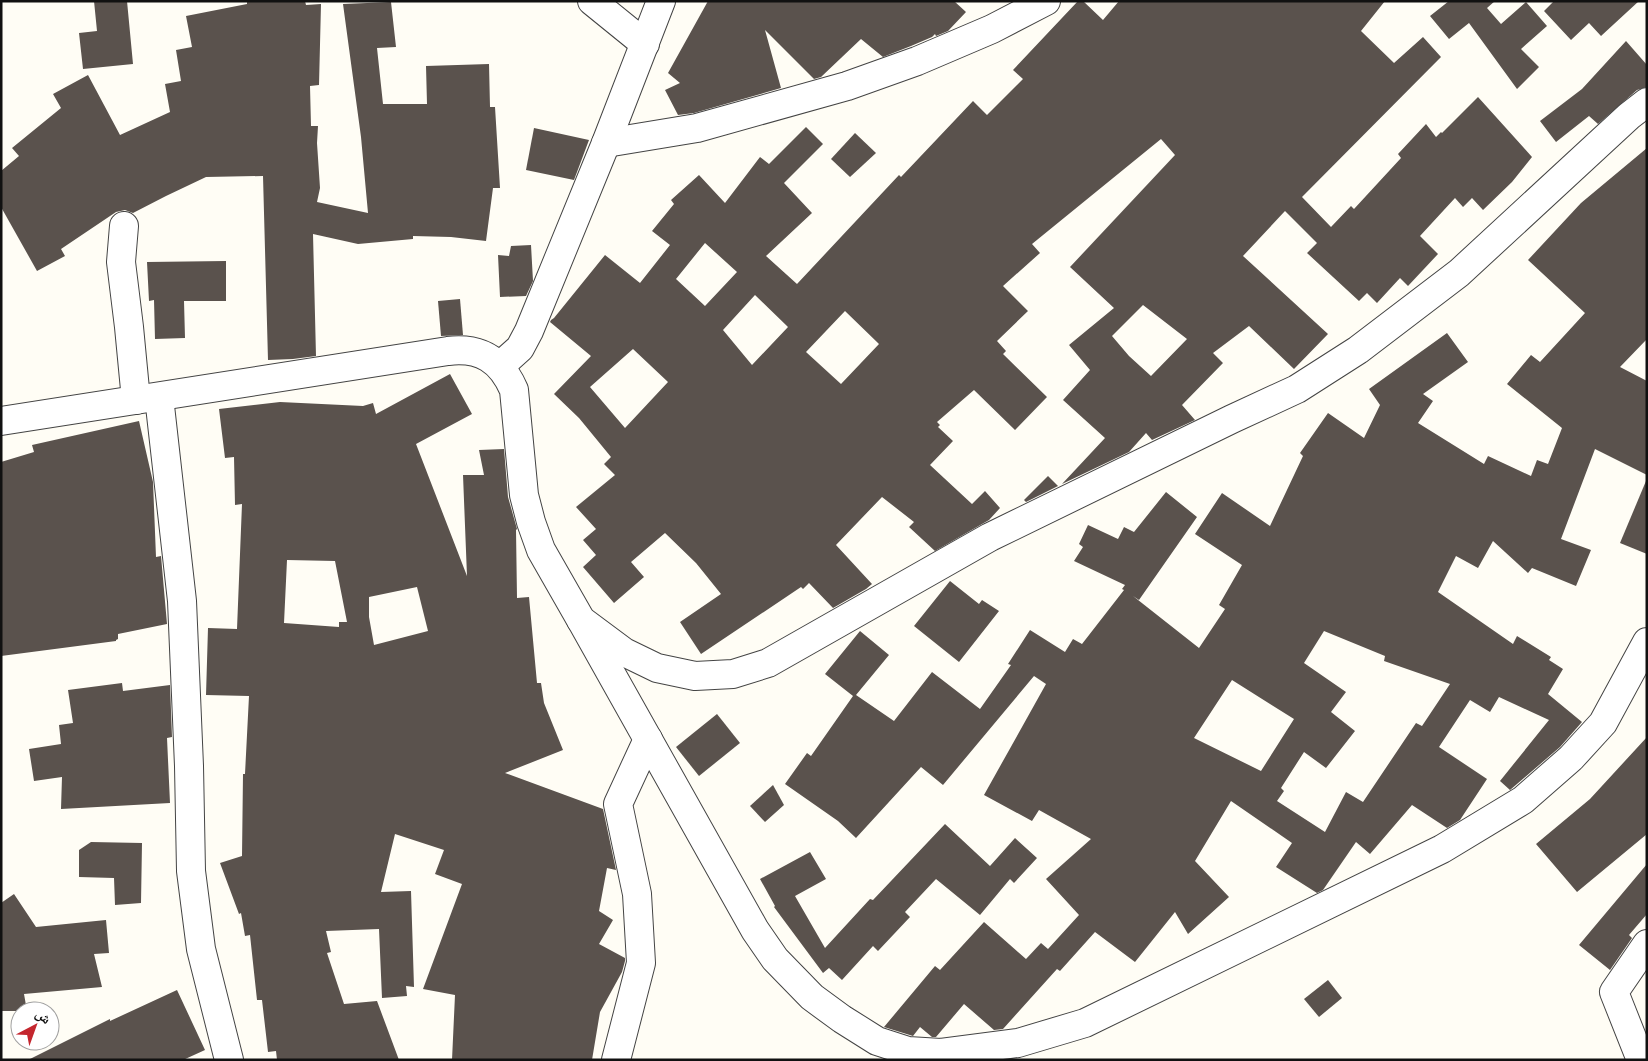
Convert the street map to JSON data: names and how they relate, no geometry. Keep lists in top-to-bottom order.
{
  "north": "top right"
}
